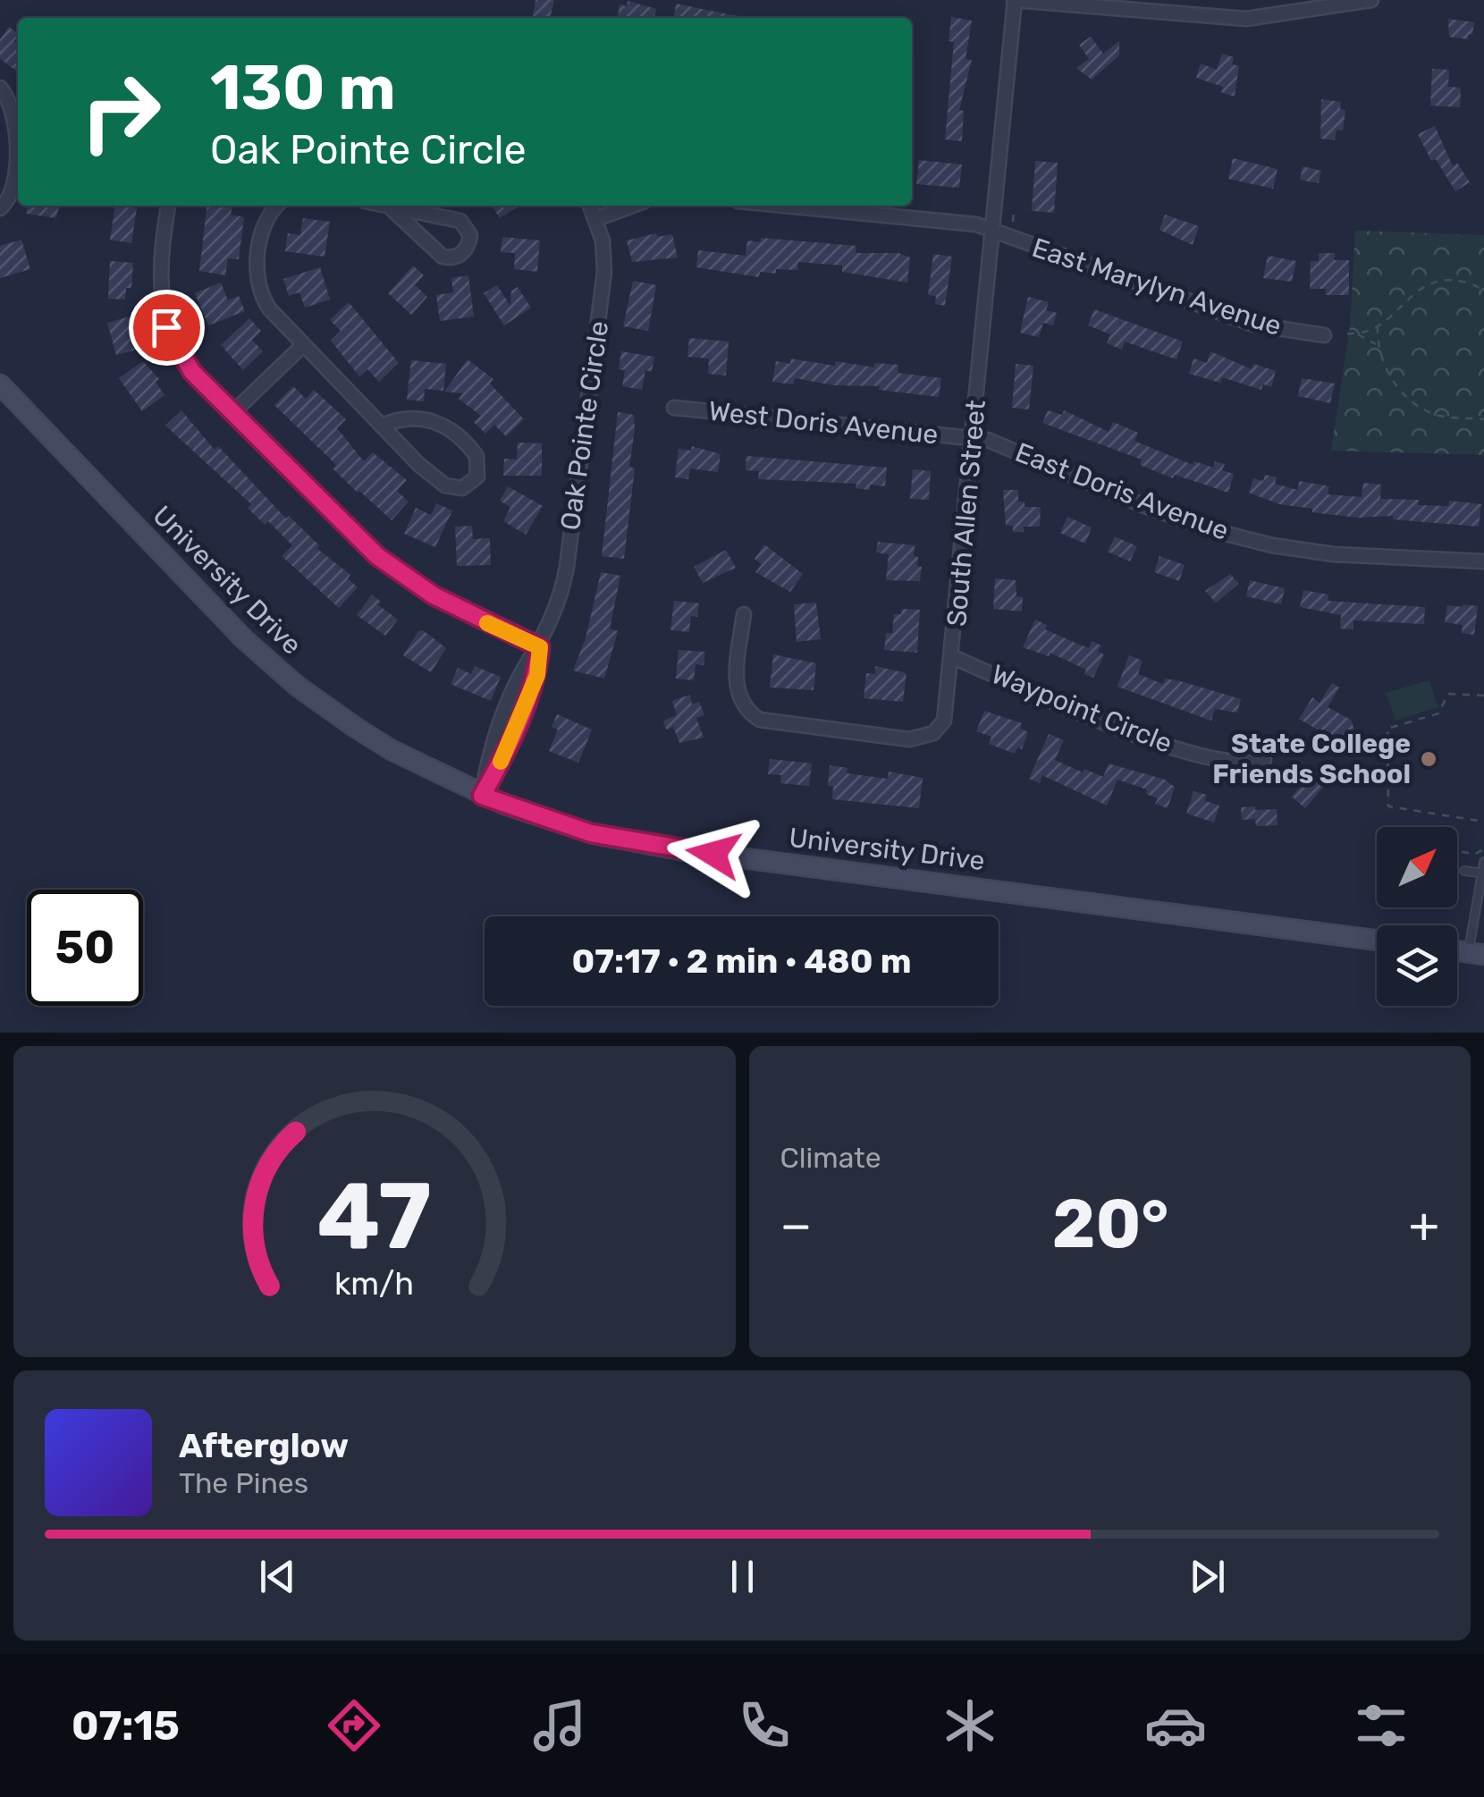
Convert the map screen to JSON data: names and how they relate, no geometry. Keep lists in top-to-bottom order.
{
  "streets": {
    "main road": ["University Drive"],
    "street": [
      "East Marylyn Avenue",
      "West Doris Avenue",
      "Oak Pointe Circle",
      "East Doris Avenue",
      "South Allen Street",
      "Waypoint Circle"
    ]
  },
  "crossings": [
    ["East Marylyn Avenue", "South Allen Street"],
    ["West Doris Avenue", "East Doris Avenue"],
    ["West Doris Avenue", "South Allen Street"],
    ["Oak Pointe Circle", "University Drive"],
    ["East Doris Avenue", "South Allen Street"],
    ["South Allen Street", "Waypoint Circle"]
  ],
  "places": ["State College Friends School"],
  "north": "top right",
  "page": {
    "turn": ["130 m", "Oak Pointe Circle"],
    "limit": "50",
    "trip": "07:17 · 2 min · 480 m",
    "tile": "Climate",
    "heat": ["−", "20°", "+"],
    "song": ["Afterglow", "The Pines"],
    "tabs": "07:15",
    "gauge": ["47", "km/h"]
  }
}
